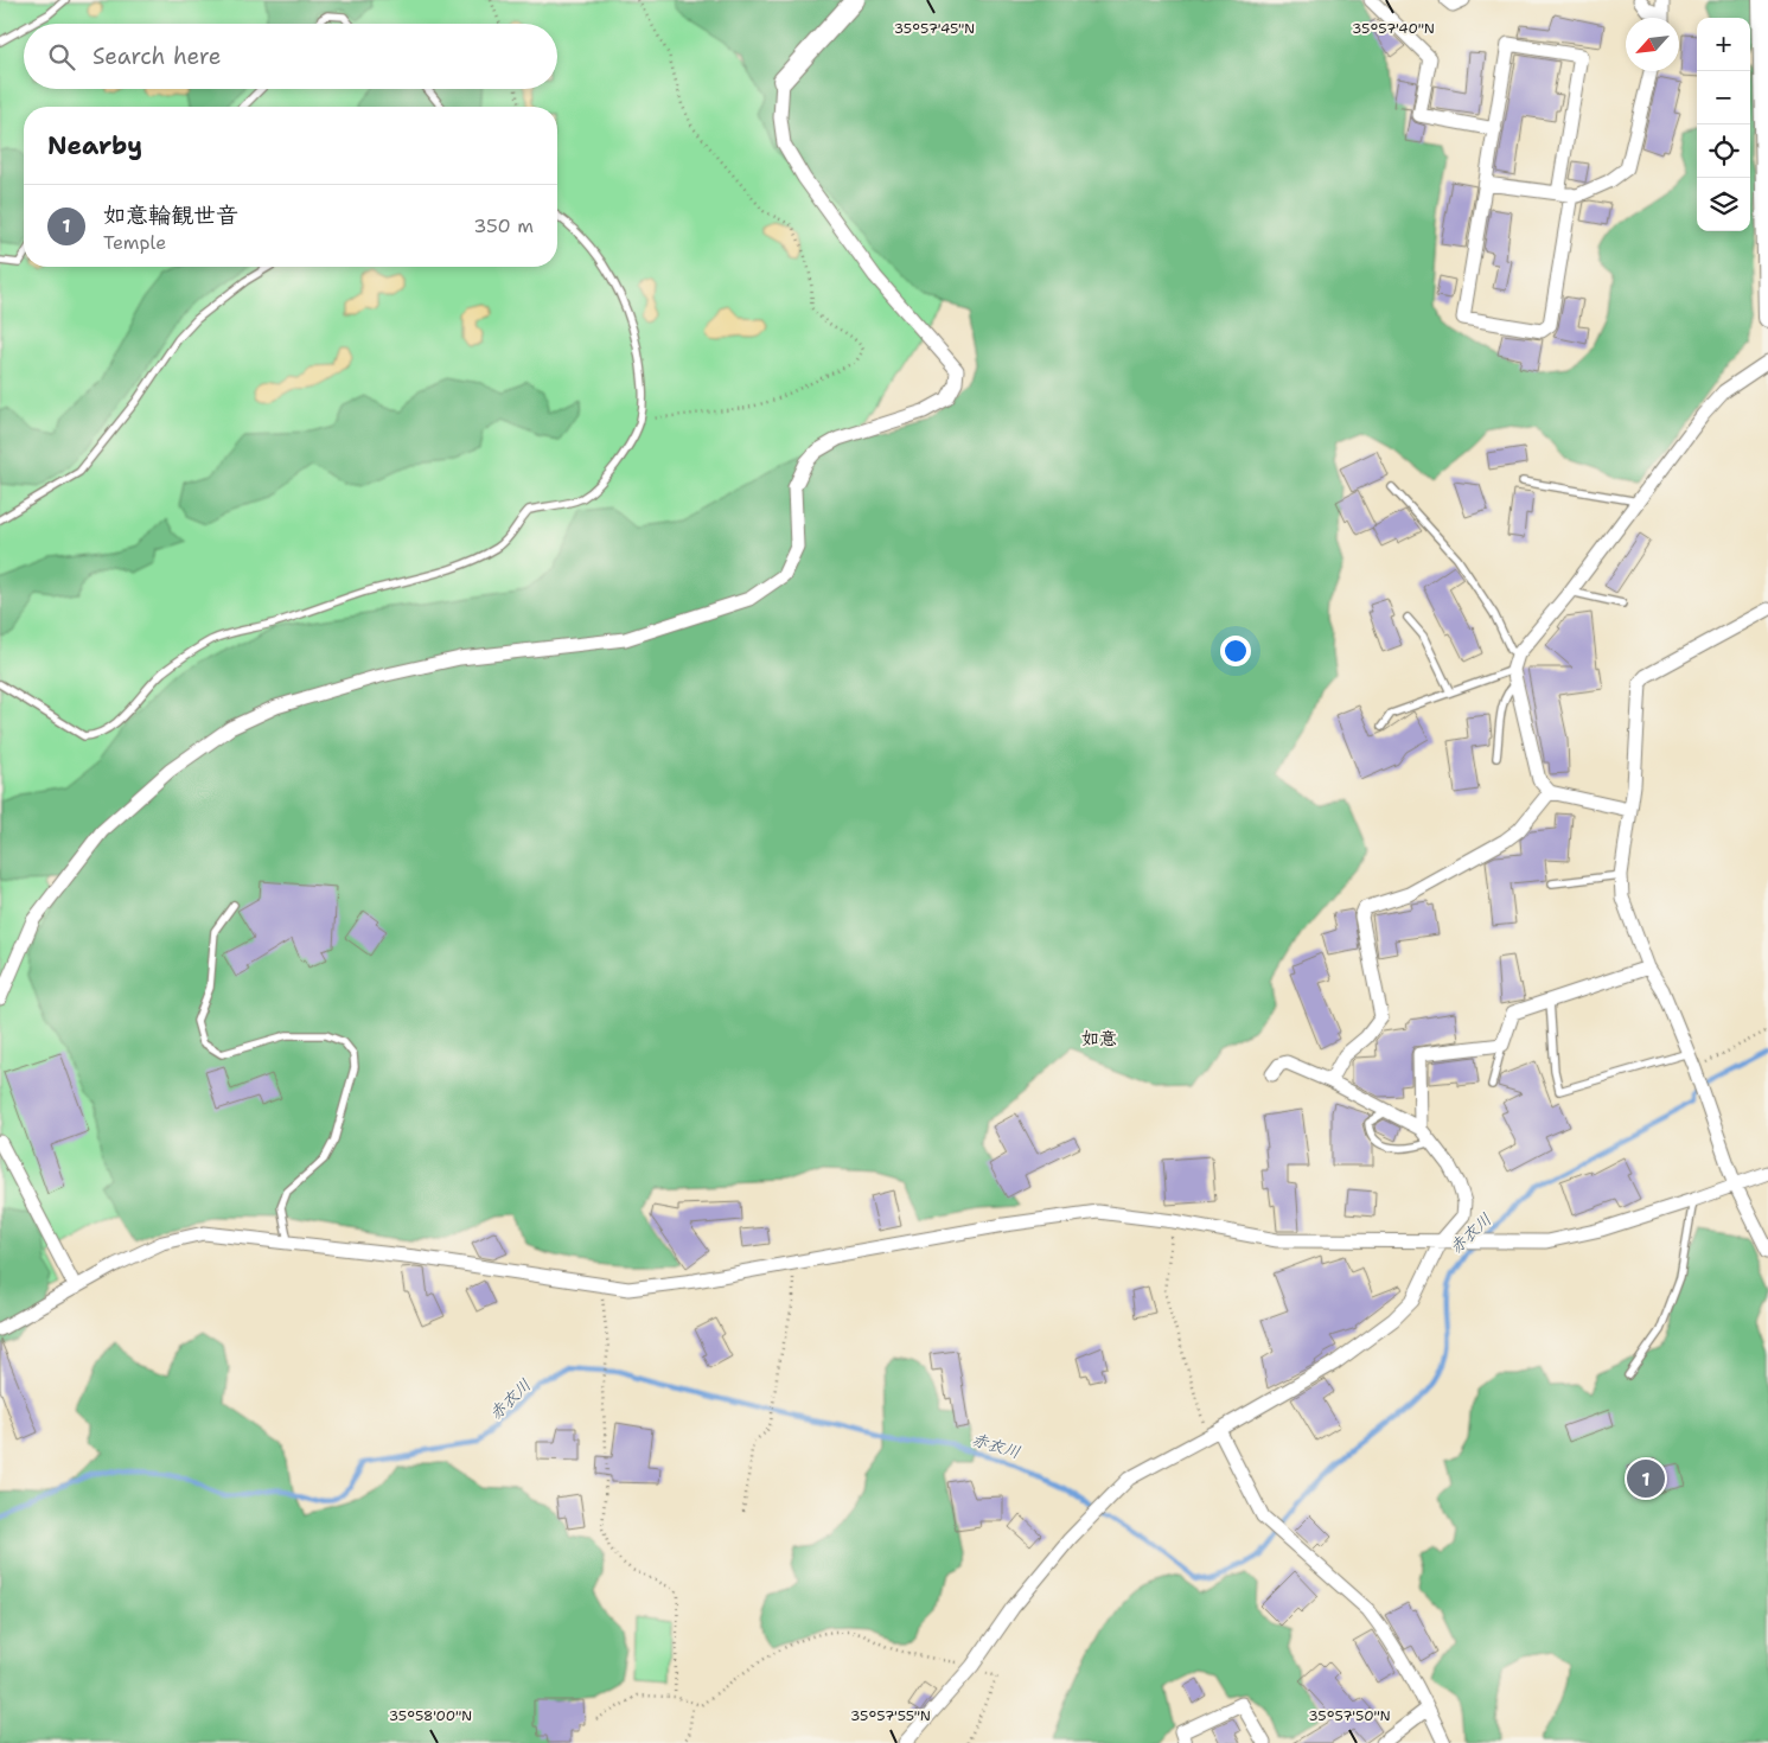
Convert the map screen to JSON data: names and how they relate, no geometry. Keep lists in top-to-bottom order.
{
  "districts": ["如意"],
  "water": ["赤衣川"],
  "north": "bottom left",
  "page": {
    "map_buttons": ["+", "−"],
    "search": "Search here",
    "heading": "Nearby",
    "list": [
      {
        "mark": "1",
        "name": "如意輪観世音",
        "note": "Temple",
        "value": "350 m"
      }
    ],
    "pins": "1"
  },
  "coordinates": [
    "35°57'45\"N",
    "35°57'40\"N",
    "35°58'00\"N",
    "35°57'55\"N",
    "35°57'50\"N"
  ]
}
